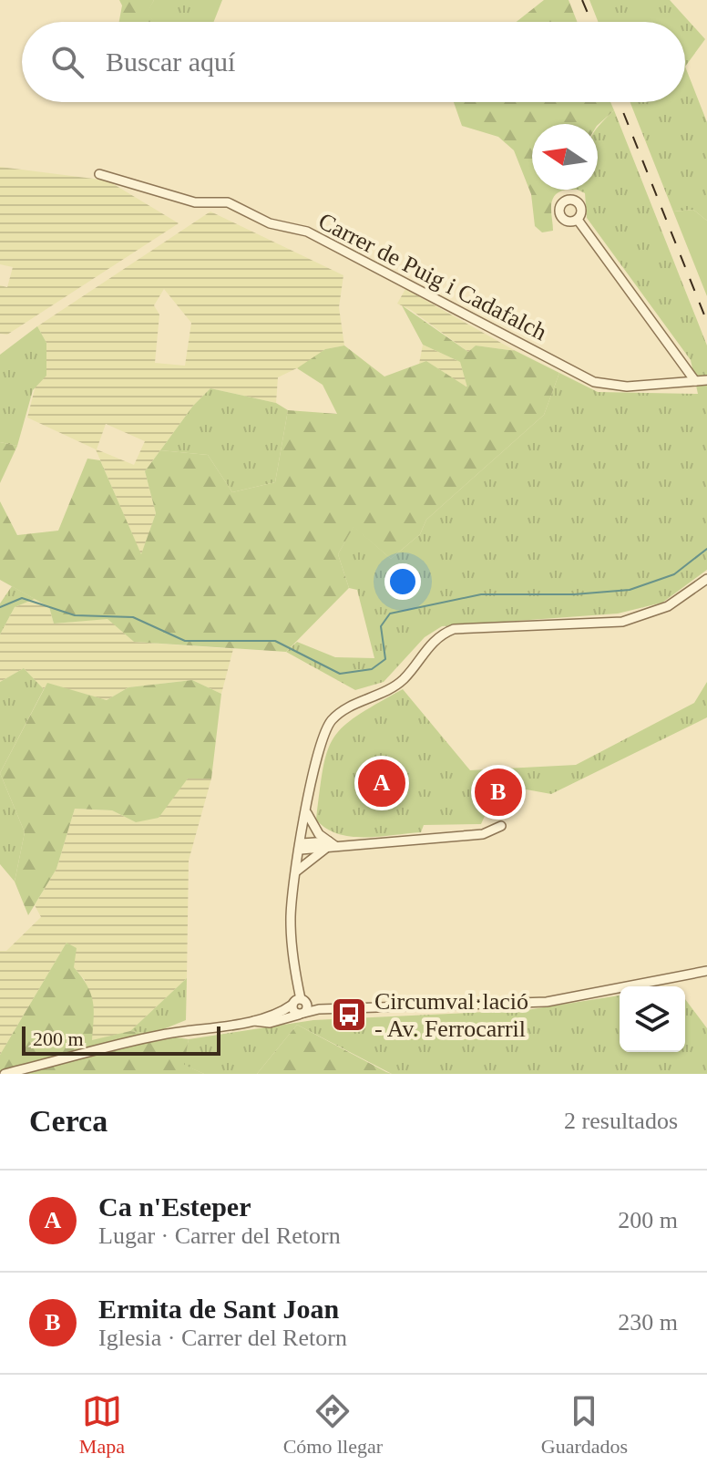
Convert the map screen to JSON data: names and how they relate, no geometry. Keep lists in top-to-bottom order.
{
  "streets": {
    "street": ["Carrer de Puig i Cadafalch"]
  },
  "places": {
    "bus stop": ["Circumval·lació - Av. Ferrocarril"]
  },
  "scale_bar": "200 m",
  "north": "left",
  "page": {
    "search": "Buscar aquí",
    "pins": ["A", "B"],
    "scale": "200 m",
    "heading": ["Cerca", "2 resultados"],
    "list": [
      {
        "mark": "A",
        "name": "Ca n'Esteper",
        "note": "Lugar · Carrer del Retorn",
        "value": "200 m"
      },
      {
        "mark": "B",
        "name": "Ermita de Sant Joan",
        "note": "Iglesia · Carrer del Retorn",
        "value": "230 m"
      }
    ],
    "nav": ["Mapa", "Cómo llegar", "Guardados"]
  }
}
